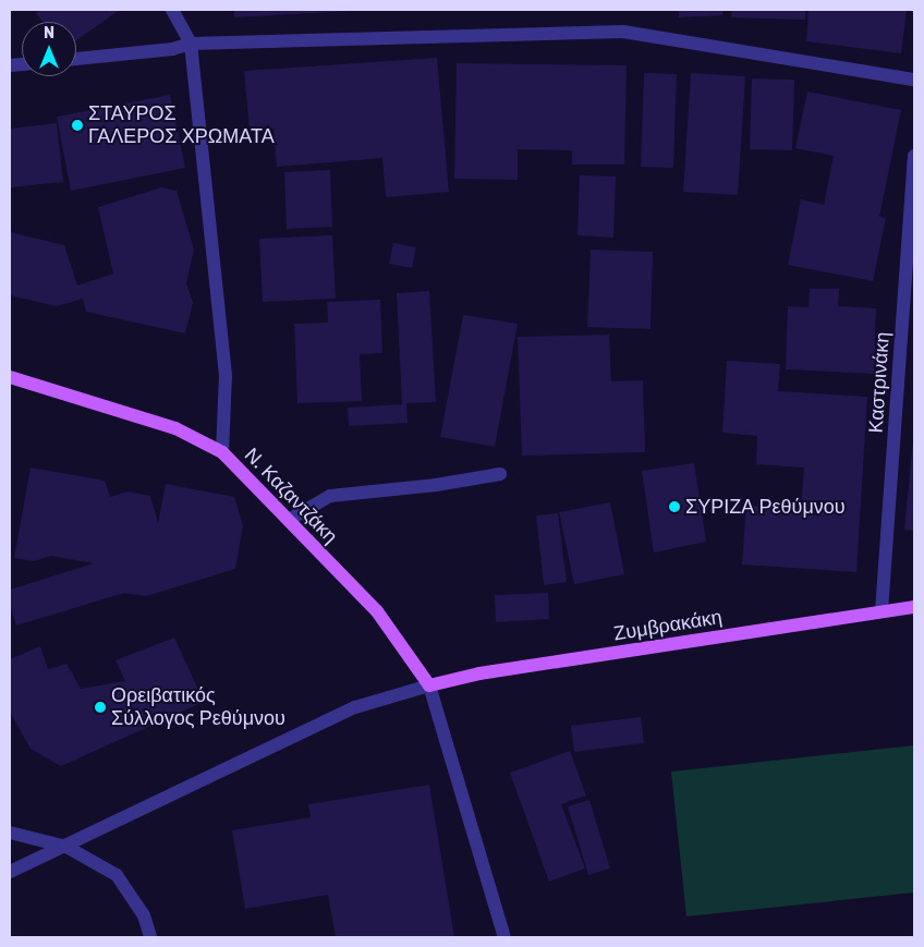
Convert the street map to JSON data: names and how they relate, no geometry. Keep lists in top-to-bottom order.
{
  "streets": {
    "main road": ["Ν. Καζαντζάκη", "Ζυμβρακάκη"],
    "street": ["Καστρινάκη"]
  },
  "crossings": [
    ["Καστρινάκη", "Ζυμβρακάκη"],
    ["Ν. Καζαντζάκη", "Ζυμβρακάκη"]
  ],
  "places": ["ΣΤΑΥΡΟΣ ΓΑΛΕΡΟΣ ΧΡΩΜΑΤΑ", "ΣΥΡΙΖΑ Ρεθύμνου", "Ορειβατικός Σύλλογος Ρεθύμνου"],
  "north": "top"
}
